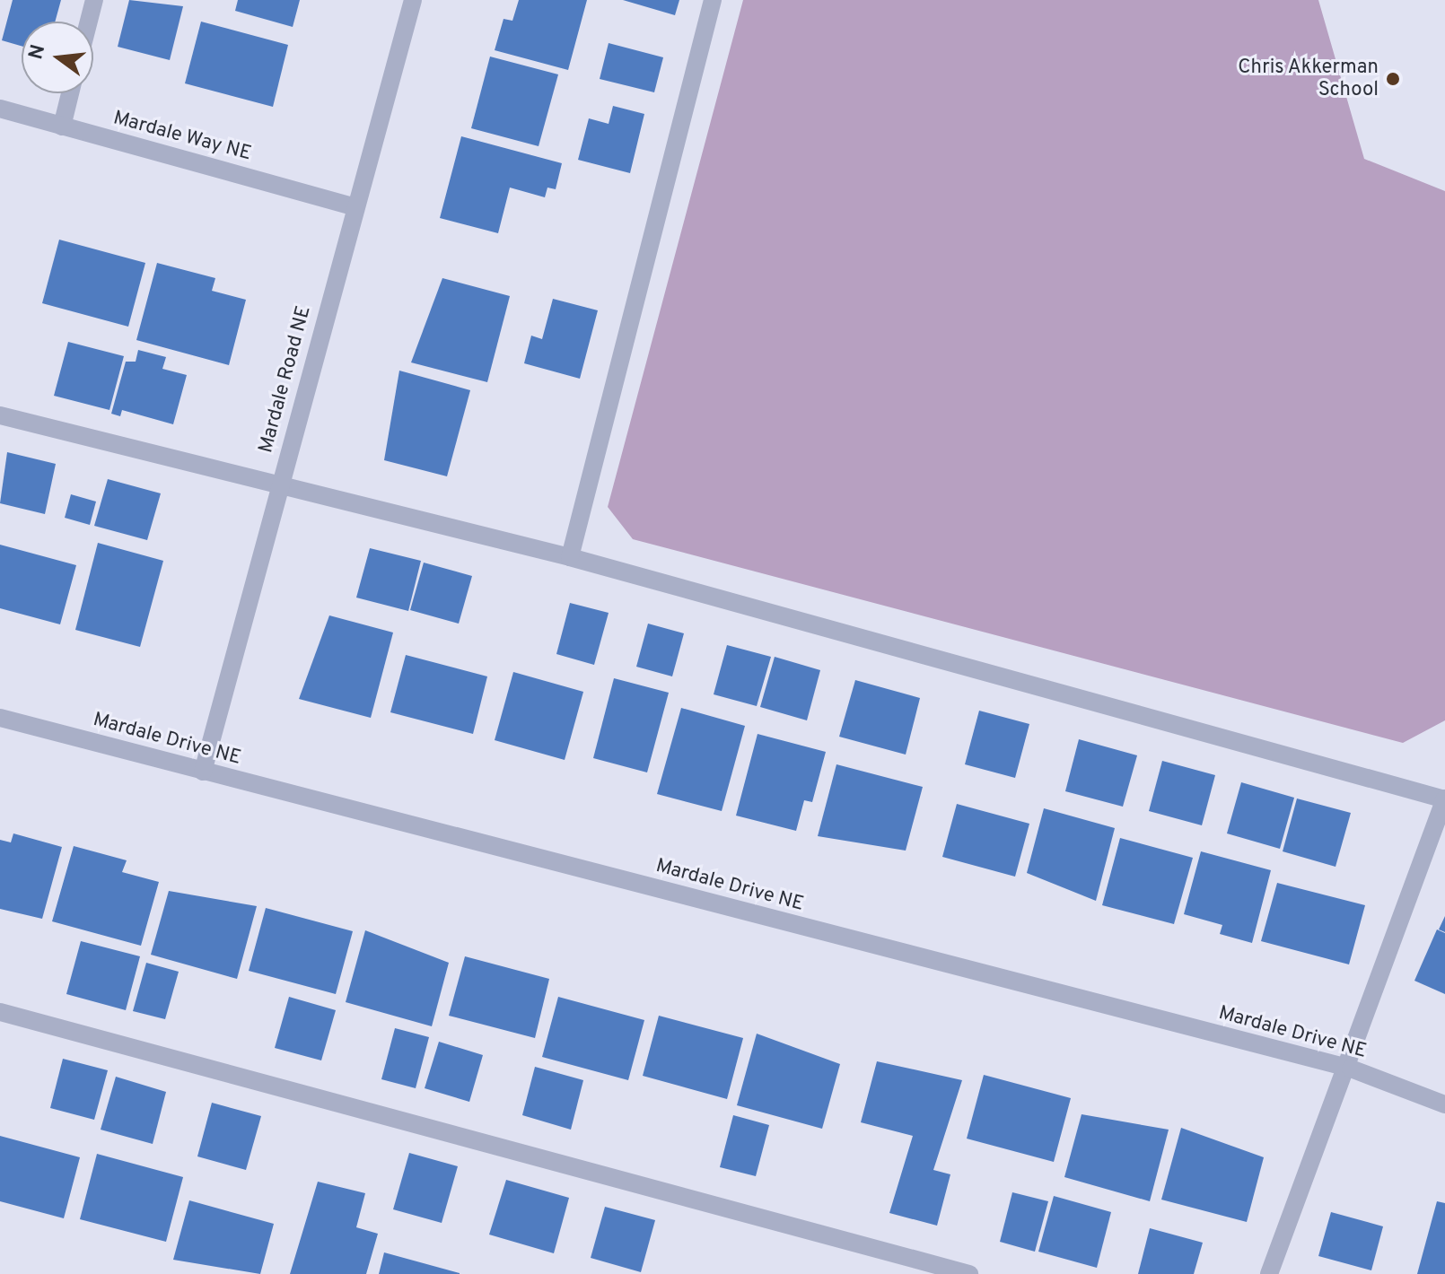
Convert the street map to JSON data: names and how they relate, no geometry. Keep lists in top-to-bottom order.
{
  "streets": {
    "street": ["Mardale Way NE", "Mardale Road NE", "Mardale Drive NE"]
  },
  "crossings": [
    ["Mardale Way NE", "Mardale Road NE"],
    ["Mardale Road NE", "Mardale Drive NE"]
  ],
  "places": ["Chris Akkerman School"],
  "north": "left"
}
